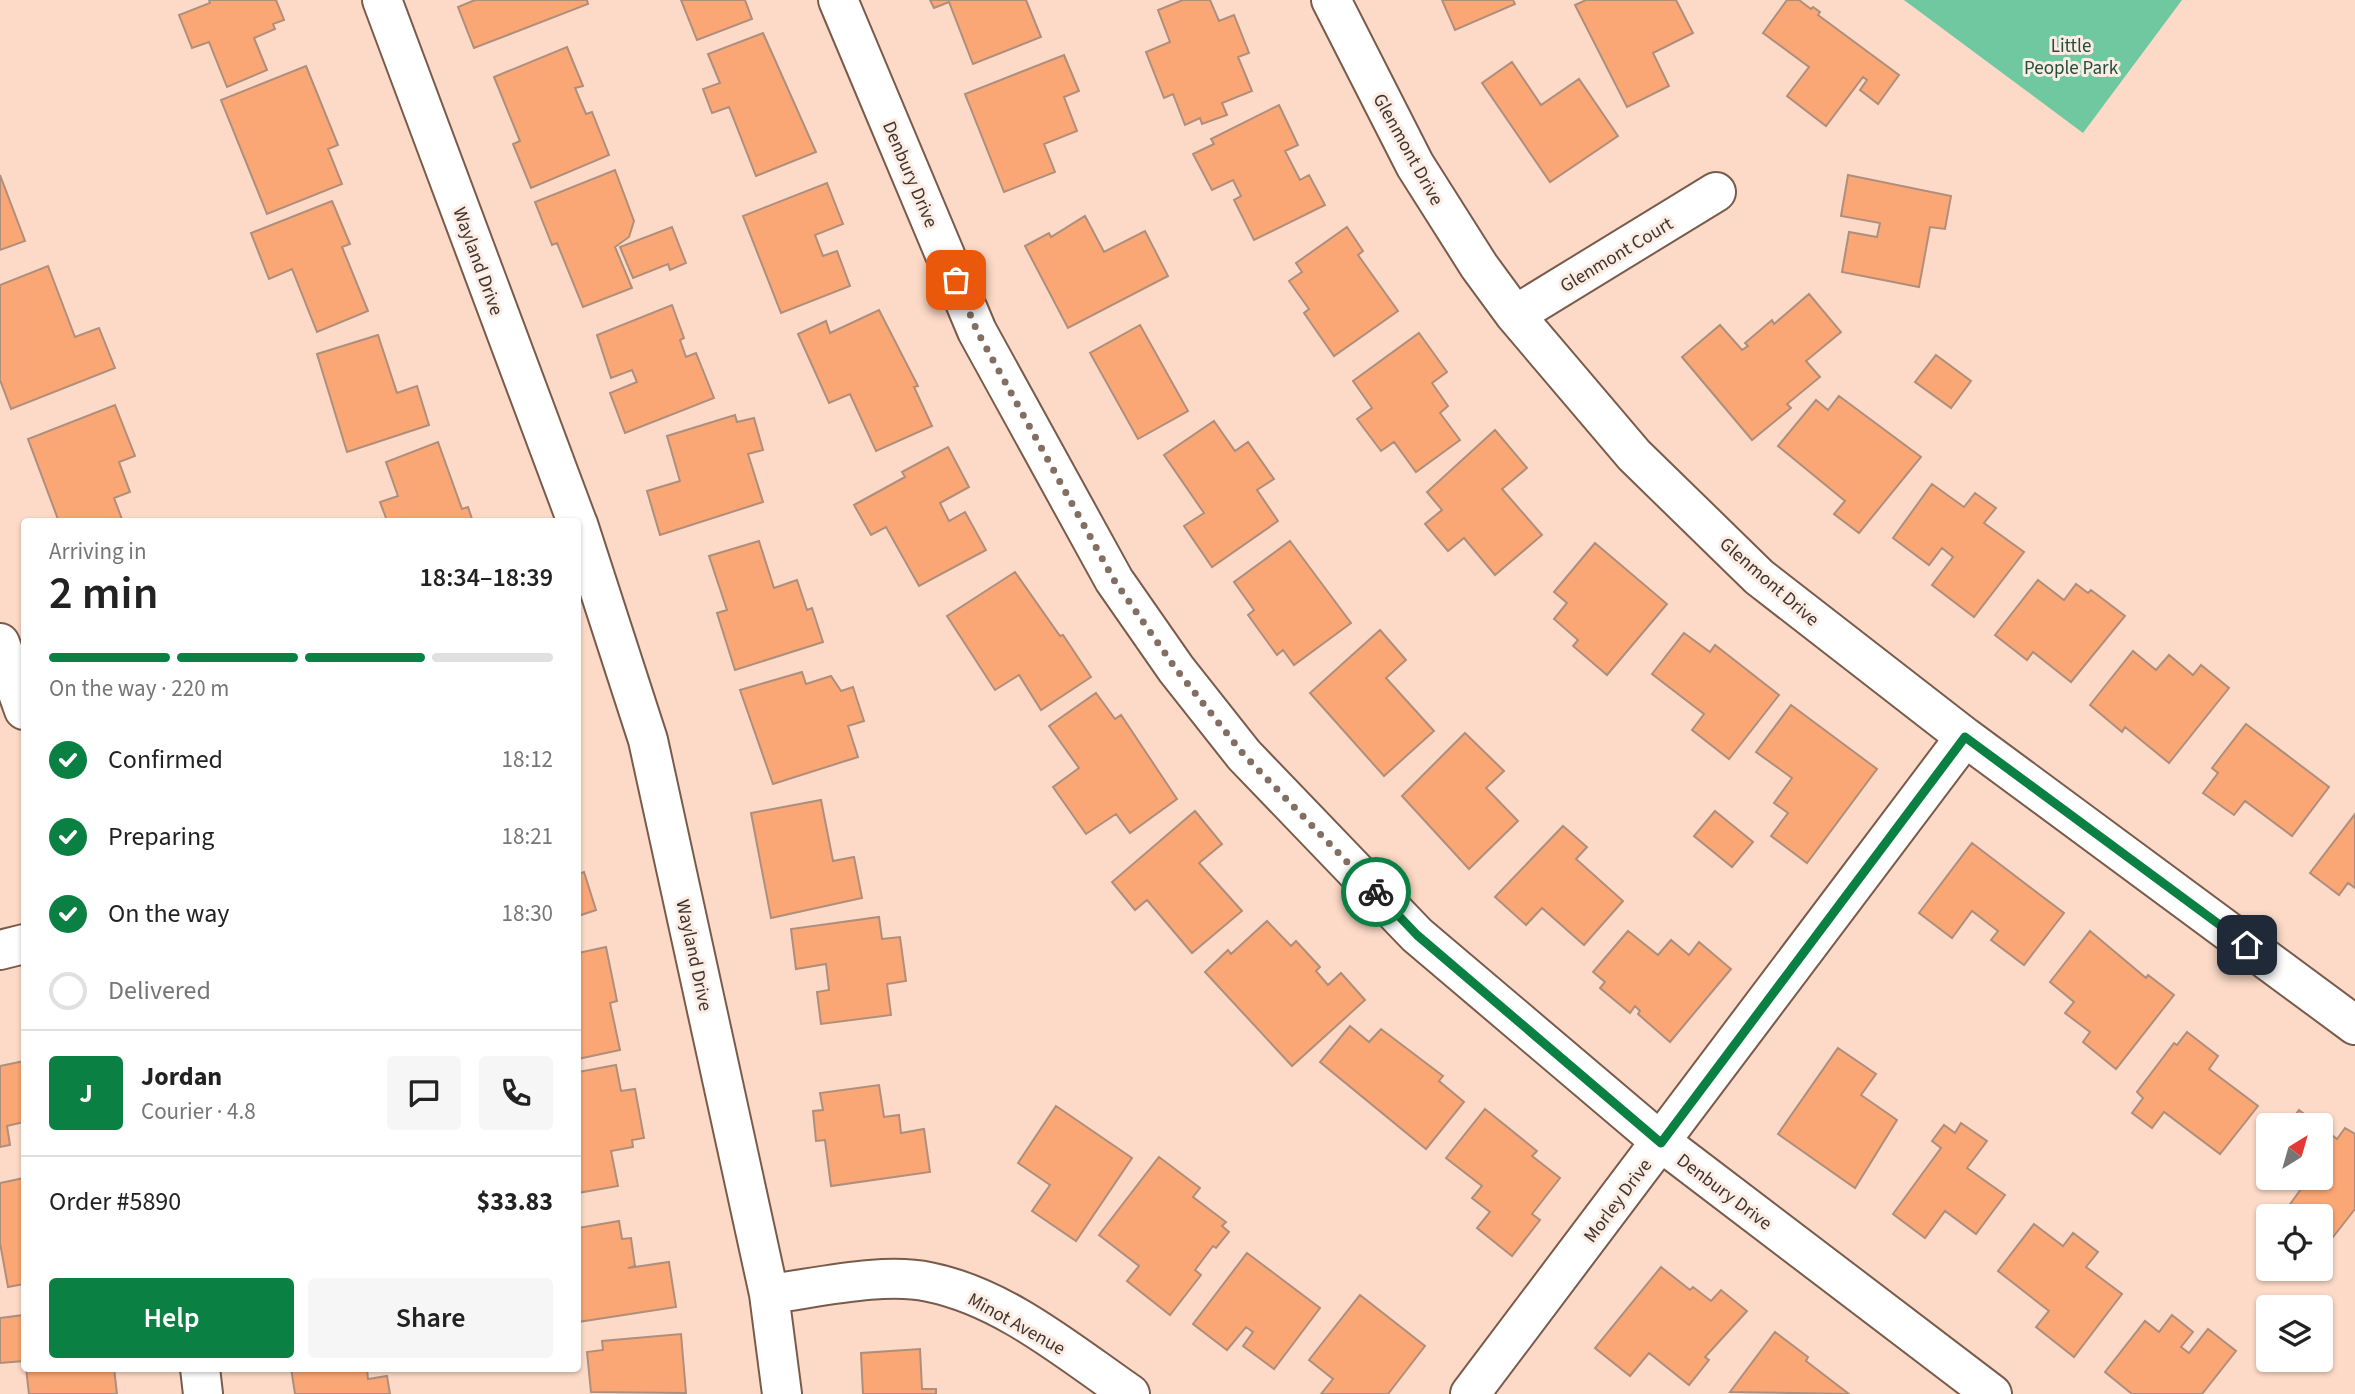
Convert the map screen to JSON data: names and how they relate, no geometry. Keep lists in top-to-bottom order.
{
  "streets": {
    "street": [
      "Glenmont Drive",
      "Denbury Drive",
      "Glenmont Court",
      "Wayland Drive",
      "Morley Drive",
      "Minot Avenue"
    ]
  },
  "crossings": [
    ["Glenmont Drive", "Glenmont Court"],
    ["Glenmont Drive", "Morley Drive"],
    ["Denbury Drive", "Morley Drive"],
    ["Wayland Drive", "Minot Avenue"]
  ],
  "parks": ["Little People Park"],
  "north": "top right",
  "page": {
    "heading": ["2 min", "Arriving in", "18:34–18:39"],
    "panel": [
      "Jordan",
      "Courier · 4.8",
      "Order #5890",
      "$33.83"
    ],
    "bar": "On the way · 220 m",
    "list": [
      ["Confirmed", "18:12"],
      ["Preparing", "18:21"],
      ["On the way", "18:30"],
      "Delivered"
    ],
    "round": "J",
    "buttons": ["Help", "Share"]
  }
}
